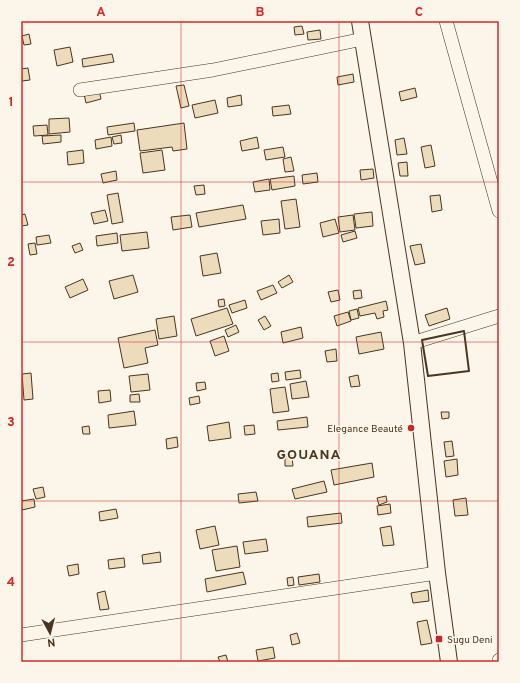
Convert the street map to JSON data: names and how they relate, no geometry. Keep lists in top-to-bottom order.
{
  "districts": ["GOUANA"],
  "places": {
    "other": ["Elegance Beauté"],
    "transit": ["Sugu Deni"]
  },
  "north": "bottom",
  "grid": {
    "columns": ["A", "B", "C"],
    "rows": [
      "1",
      "2",
      "3",
      "4"
    ]
  }
}
